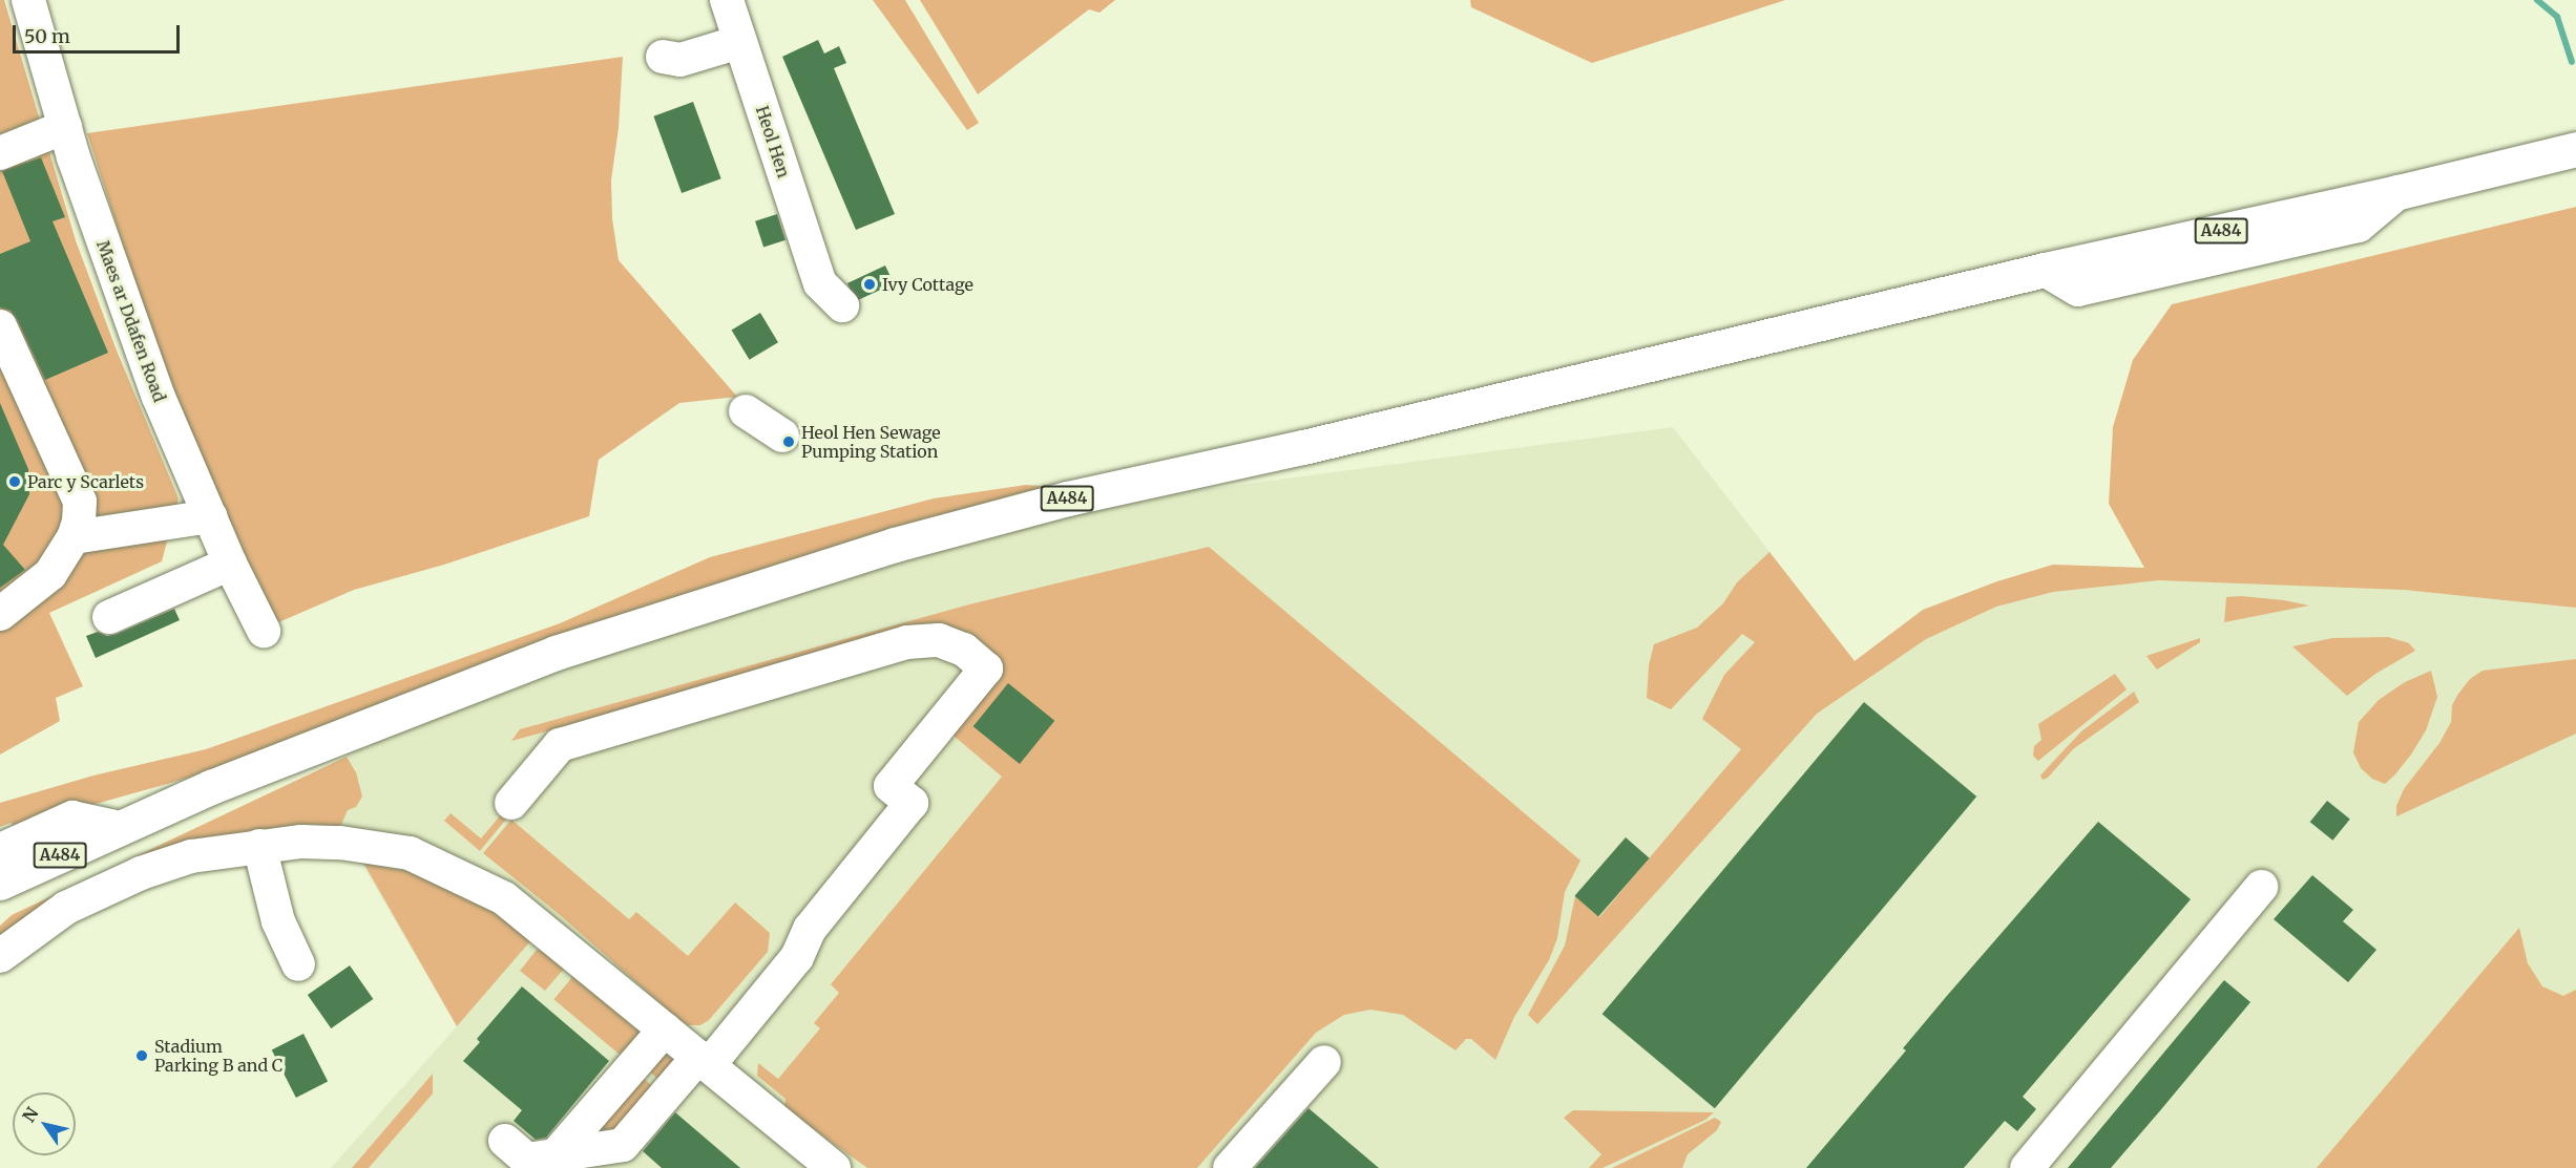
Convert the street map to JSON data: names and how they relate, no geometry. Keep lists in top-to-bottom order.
{
  "streets": {
    "main road": ["A484"],
    "street": ["Heol Hen", "Maes ar Ddafen Road"]
  },
  "places": [
    "Ivy Cottage",
    "Heol Hen Sewage Pumping Station",
    "Parc y Scarlets",
    "Stadium Parking B and C"
  ],
  "scale_bar": "50 m",
  "north": "top left"
}
